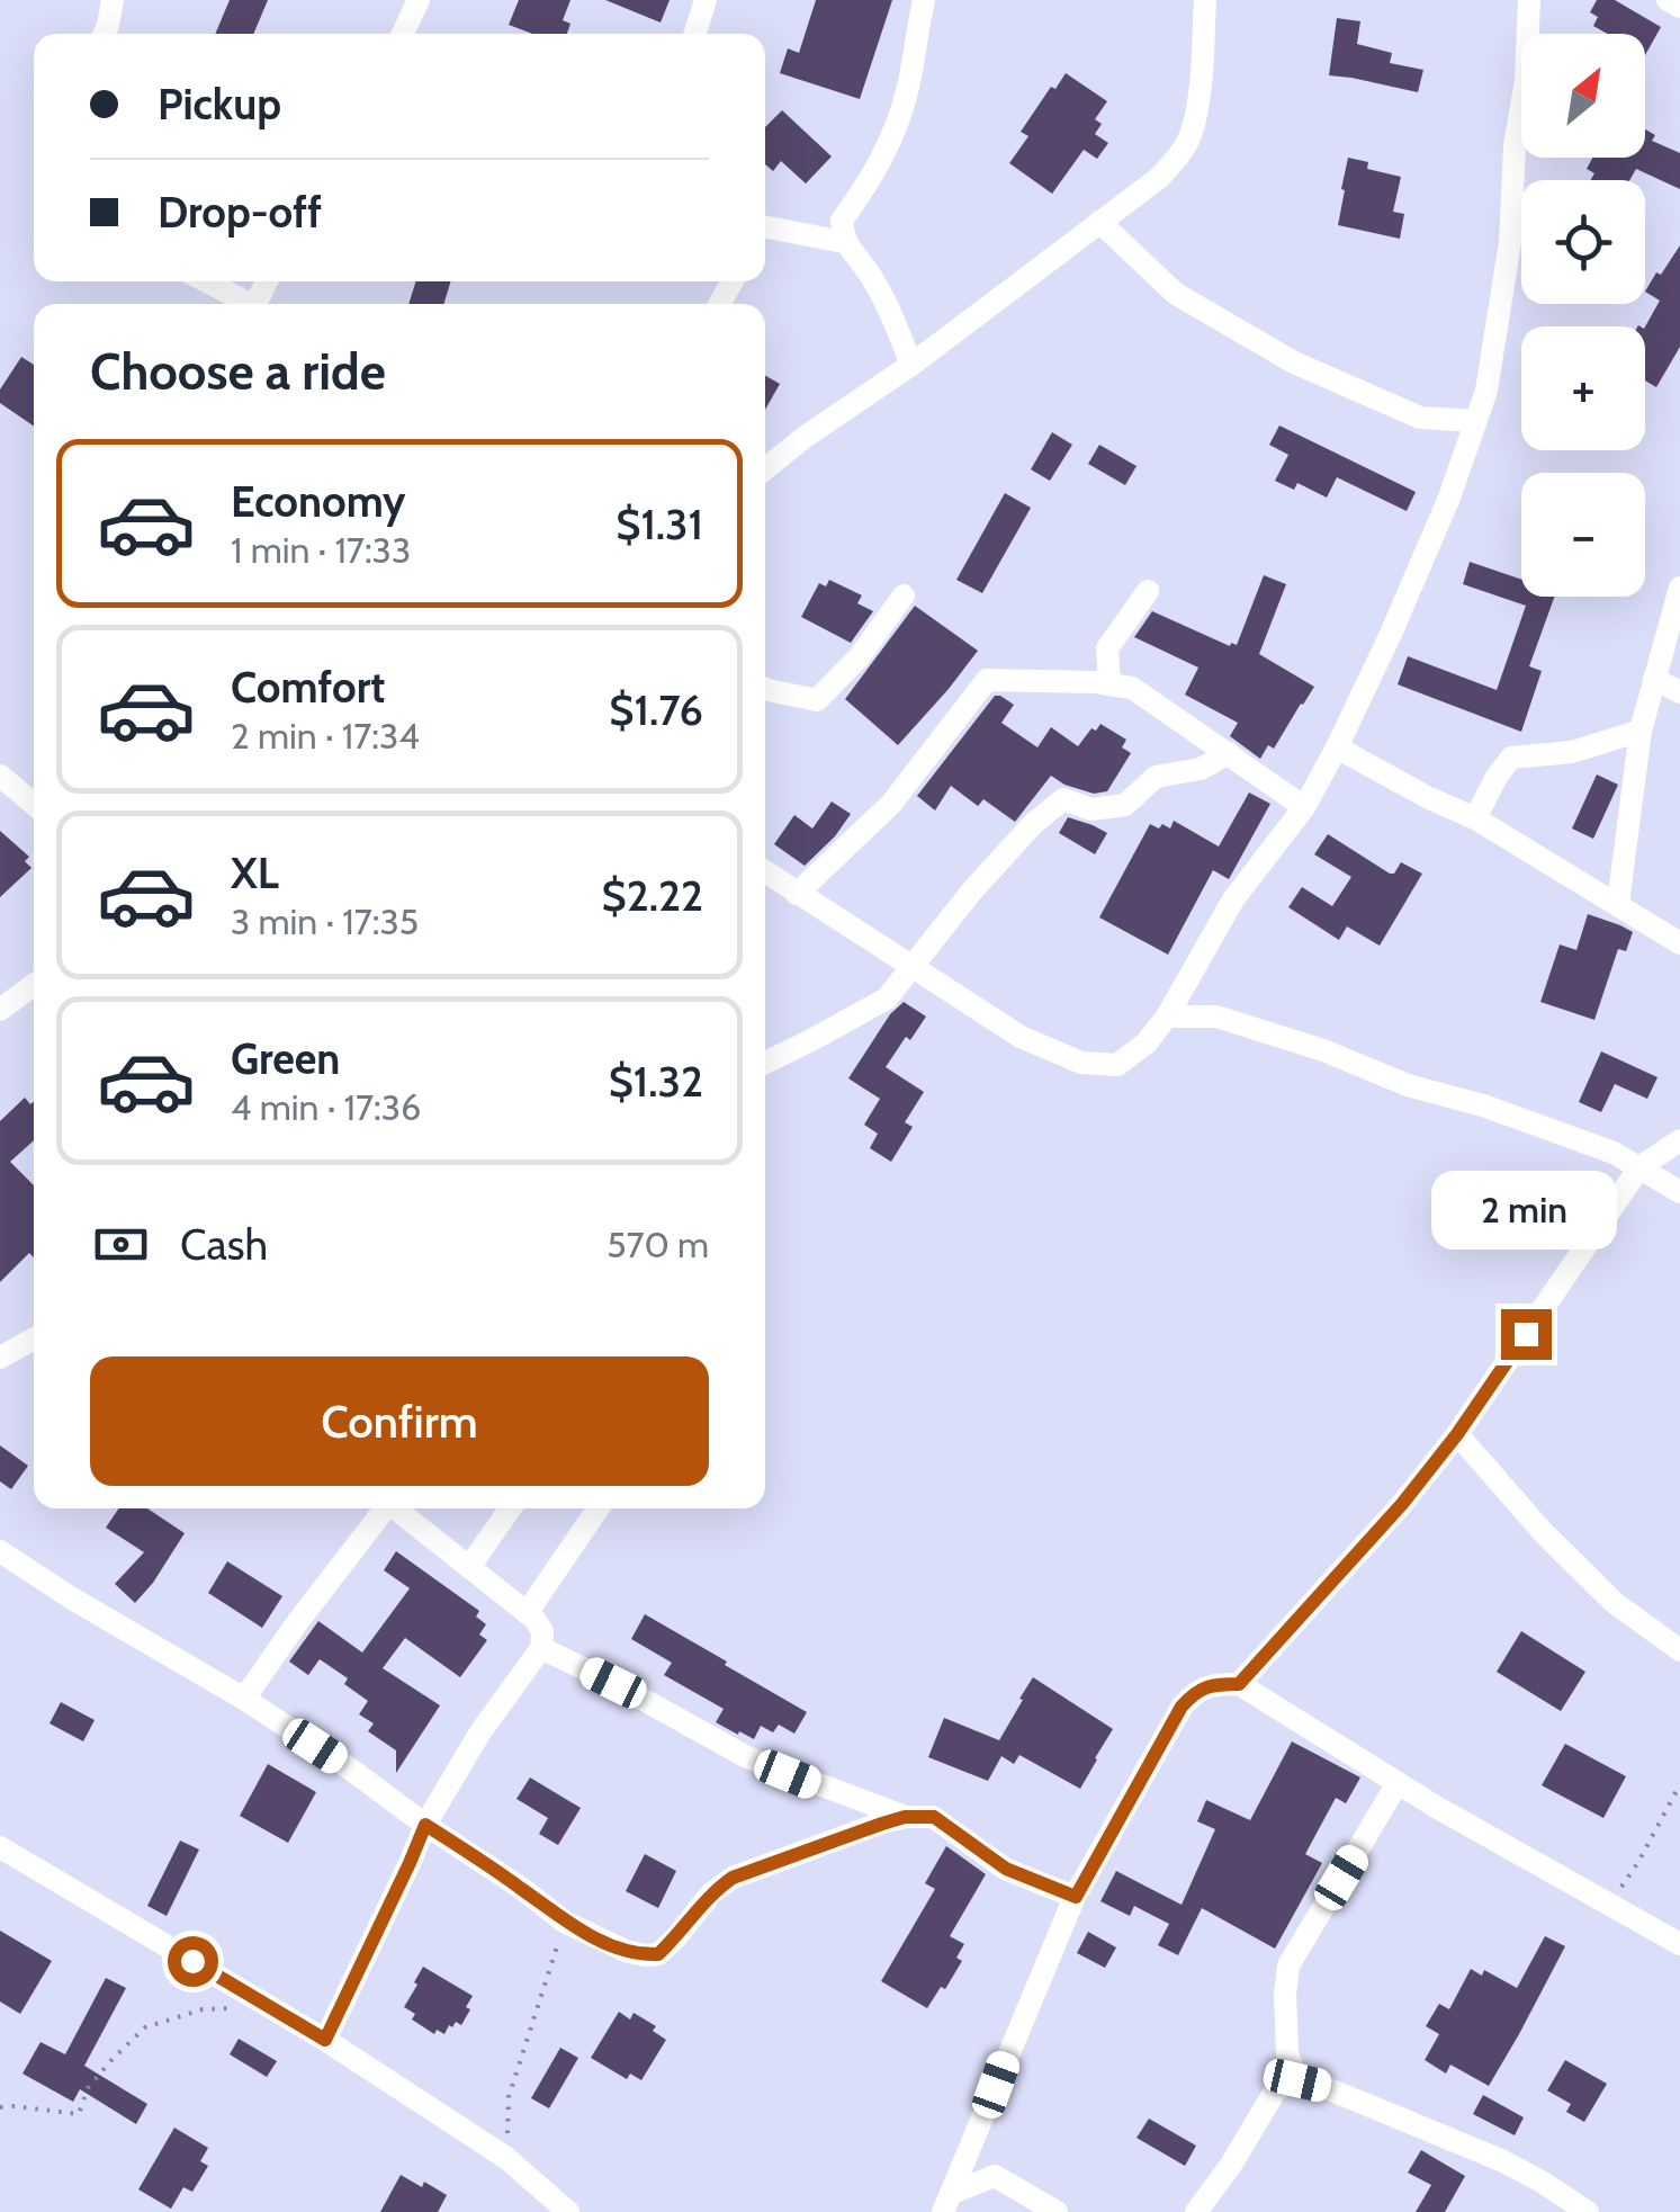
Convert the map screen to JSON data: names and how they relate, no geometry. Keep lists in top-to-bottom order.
{
  "north": "top right",
  "page": {
    "map_buttons": ["+", "−"],
    "banner": ["Pickup", "Drop-off"],
    "heading": "Choose a ride",
    "list": [
      {
        "name": "Economy",
        "note": "1 min · 17:33",
        "value": "$1.31"
      },
      {
        "name": "Comfort",
        "note": "2 min · 17:34",
        "value": "$1.76"
      },
      {
        "name": "XL",
        "note": "3 min · 17:35",
        "value": "$2.22"
      },
      {
        "name": "Green",
        "note": "4 min · 17:36",
        "value": "$1.32"
      }
    ],
    "bubble": "2 min",
    "pay": ["Cash", "570 m"],
    "buttons": "Confirm"
  }
}
